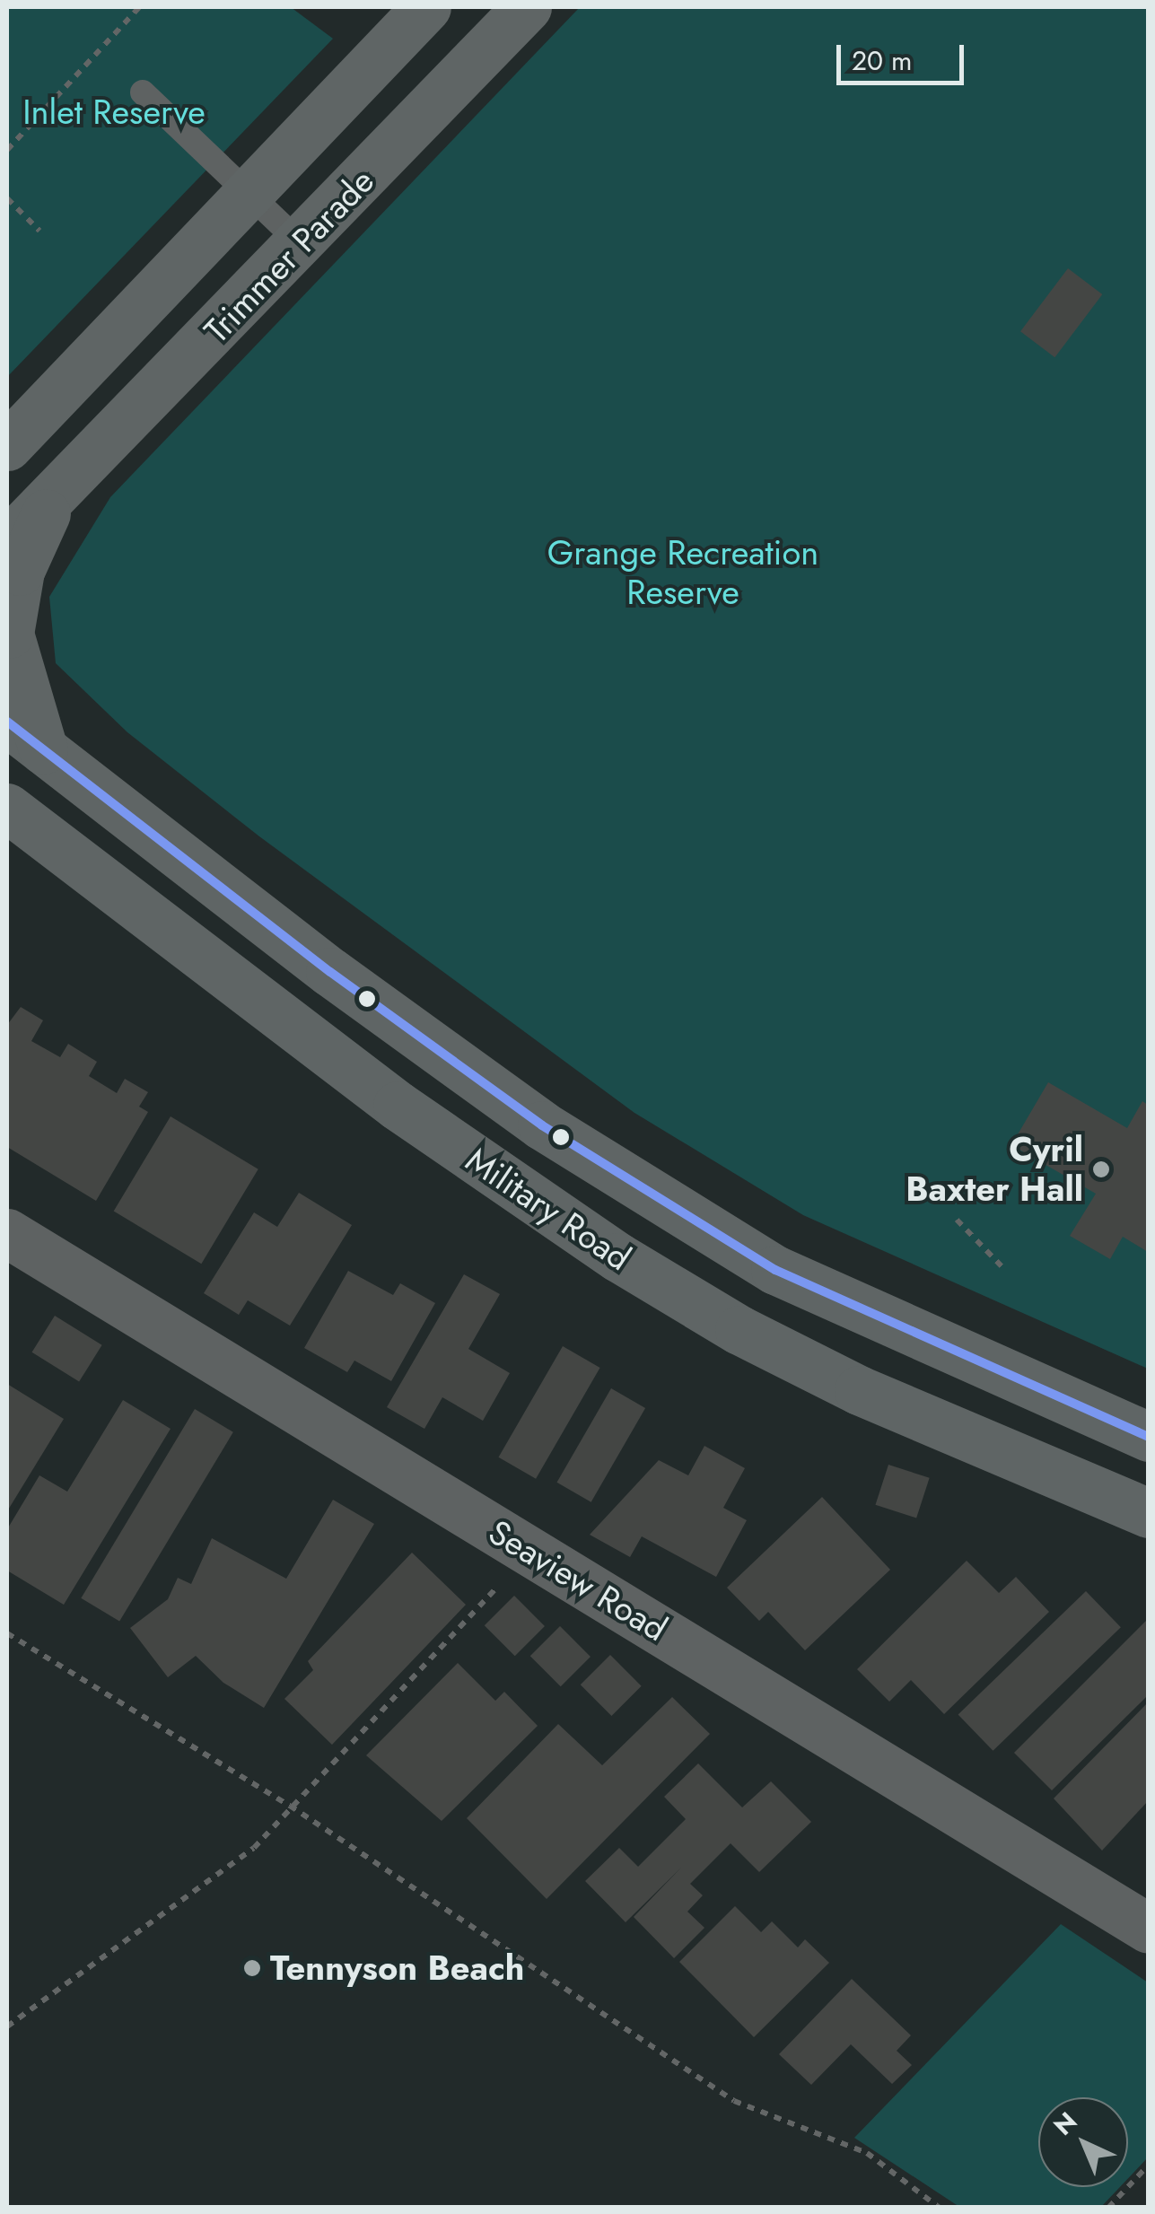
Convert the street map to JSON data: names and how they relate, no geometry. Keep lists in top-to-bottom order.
{
  "streets": {
    "main road": ["Trimmer Parade", "Military Road"],
    "street": ["Seaview Road"]
  },
  "crossings": [
    ["Trimmer Parade", "Military Road"]
  ],
  "parks": ["Inlet Reserve", "Grange Recreation Reserve"],
  "places": ["Cyril Baxter Hall", "Tennyson Beach"],
  "scale_bar": "20 m",
  "north": "top left"
}
